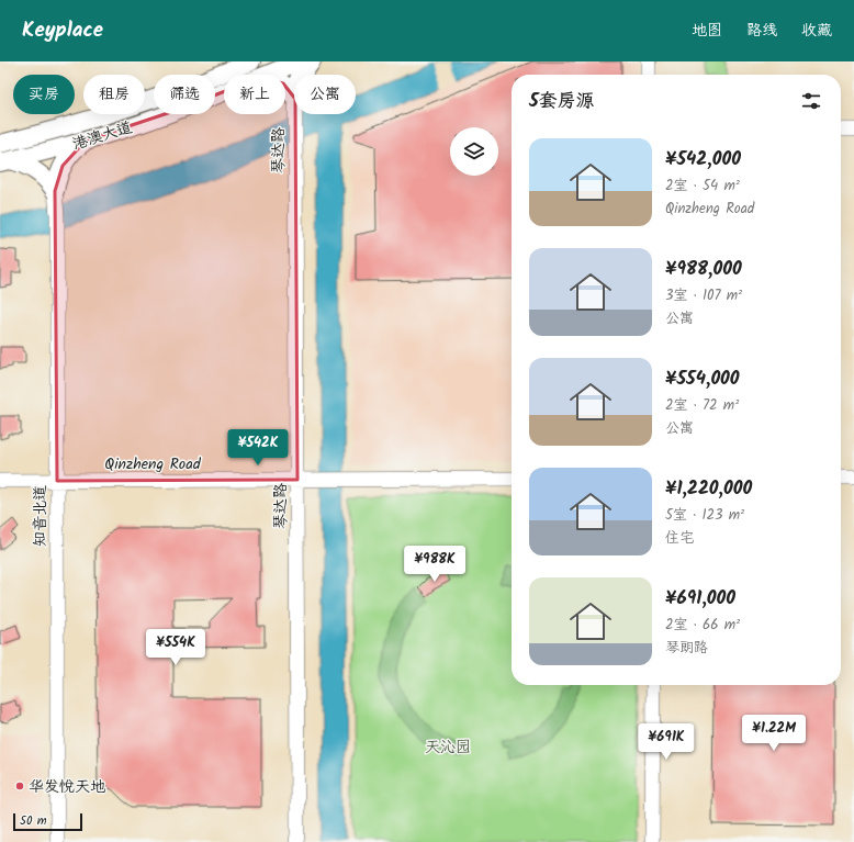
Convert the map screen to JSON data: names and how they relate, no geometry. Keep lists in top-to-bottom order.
{
  "streets": {
    "main road": ["港澳大道"],
    "street": ["琴达路", "Qinzheng Road", "知音北道"]
  },
  "crossings": [
    ["琴达路", "Qinzheng Road"],
    ["Qinzheng Road", "知音北道"]
  ],
  "parks": ["天沁园"],
  "places": ["华发悦天地"],
  "scale_bar": "50 m",
  "page": {
    "header": "Keyplace",
    "nav": ["地图", "路线", "收藏"],
    "chip": [
      "买房",
      "租房",
      "筛选",
      "新上",
      "公寓"
    ],
    "heading": "5套房源",
    "list": [
      {
        "name": "¥542,000",
        "note": "2室 · 54 m² · Qinzheng Road"
      },
      {
        "name": "¥988,000",
        "note": "3室 · 107 m² · 公寓"
      },
      {
        "name": "¥554,000",
        "note": "2室 · 72 m² · 公寓"
      },
      {
        "name": "¥1,220,000",
        "note": "5室 · 123 m² · 住宅"
      },
      {
        "name": "¥691,000",
        "note": "2室 · 66 m² · 琴朗路"
      }
    ],
    "price": [
      "¥542K",
      "¥988K",
      "¥554K",
      "¥1.22M",
      "¥691K"
    ],
    "scale": "50 m"
  }
}
